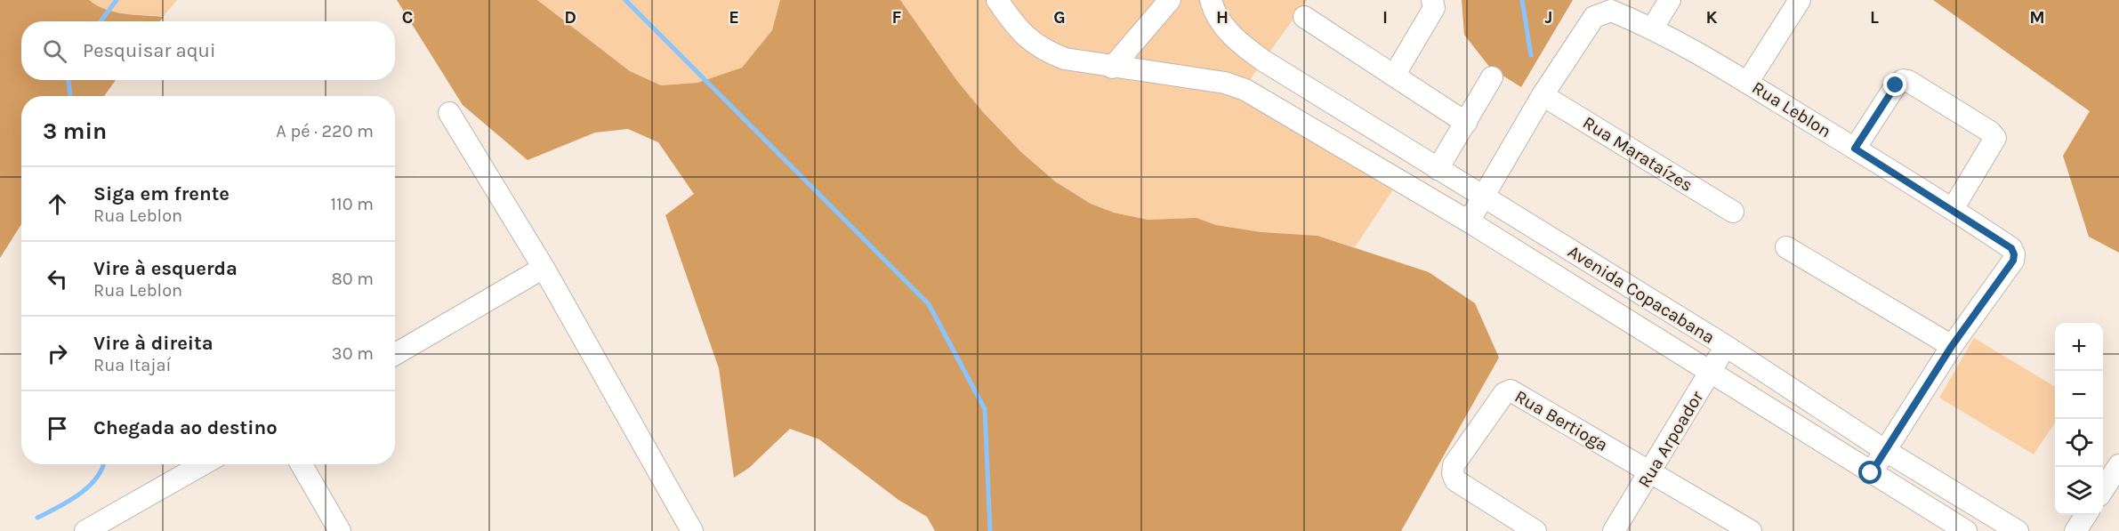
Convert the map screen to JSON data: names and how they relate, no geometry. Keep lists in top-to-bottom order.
{
  "streets": {
    "street": [
      "Rua Leblon",
      "Rua Marataízes",
      "Avenida Copacabana",
      "Rua Bertioga",
      "Rua Arpoador"
    ]
  },
  "crossings": [
    ["Rua Leblon", "Rua Marataízes"],
    ["Rua Leblon", "Avenida Copacabana"],
    ["Avenida Copacabana", "Rua Arpoador"],
    ["Rua Bertioga", "Rua Arpoador"]
  ],
  "page": {
    "search": "Pesquisar aqui",
    "heading": ["3 min", "A pé · 220 m"],
    "list": [
      ["Siga em frente", "Rua Leblon", "110 m"],
      ["Vire à esquerda", "Rua Leblon", "80 m"],
      ["Vire à direita", "Rua Itajaí", "30 m"],
      "Chegada ao destino"
    ],
    "map_buttons": ["+", "−"]
  },
  "grid": {
    "columns": [
      "C",
      "D",
      "E",
      "F",
      "G",
      "H",
      "I",
      "J",
      "K",
      "L",
      "M"
    ]
  }
}
